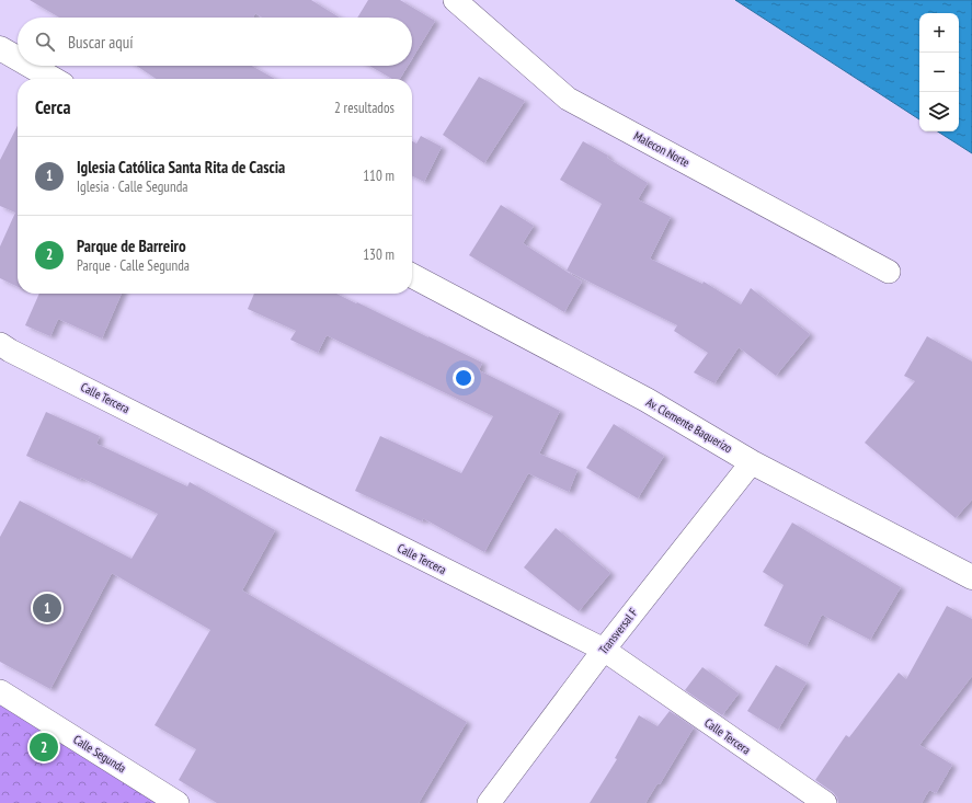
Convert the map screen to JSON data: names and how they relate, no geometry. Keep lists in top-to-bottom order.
{
  "streets": {
    "highway": ["Av. Clemente Baquerizo"],
    "street": [
      "Malecon Norte",
      "Calle Tercera",
      "Transversal F",
      "Calle Segunda"
    ]
  },
  "crossings": [
    ["Calle Tercera", "Transversal F"],
    ["Av. Clemente Baquerizo", "Transversal F"]
  ],
  "page": {
    "map_buttons": ["+", "−"],
    "search": "Buscar aquí",
    "heading": ["Cerca", "2 resultados"],
    "list": [
      {
        "mark": "1",
        "name": "Iglesia Católica Santa Rita de Cascia",
        "note": "Iglesia · Calle Segunda",
        "value": "110 m"
      },
      {
        "mark": "2",
        "name": "Parque de Barreiro",
        "note": "Parque · Calle Segunda",
        "value": "130 m"
      }
    ],
    "pins": ["1", "2"]
  }
}
